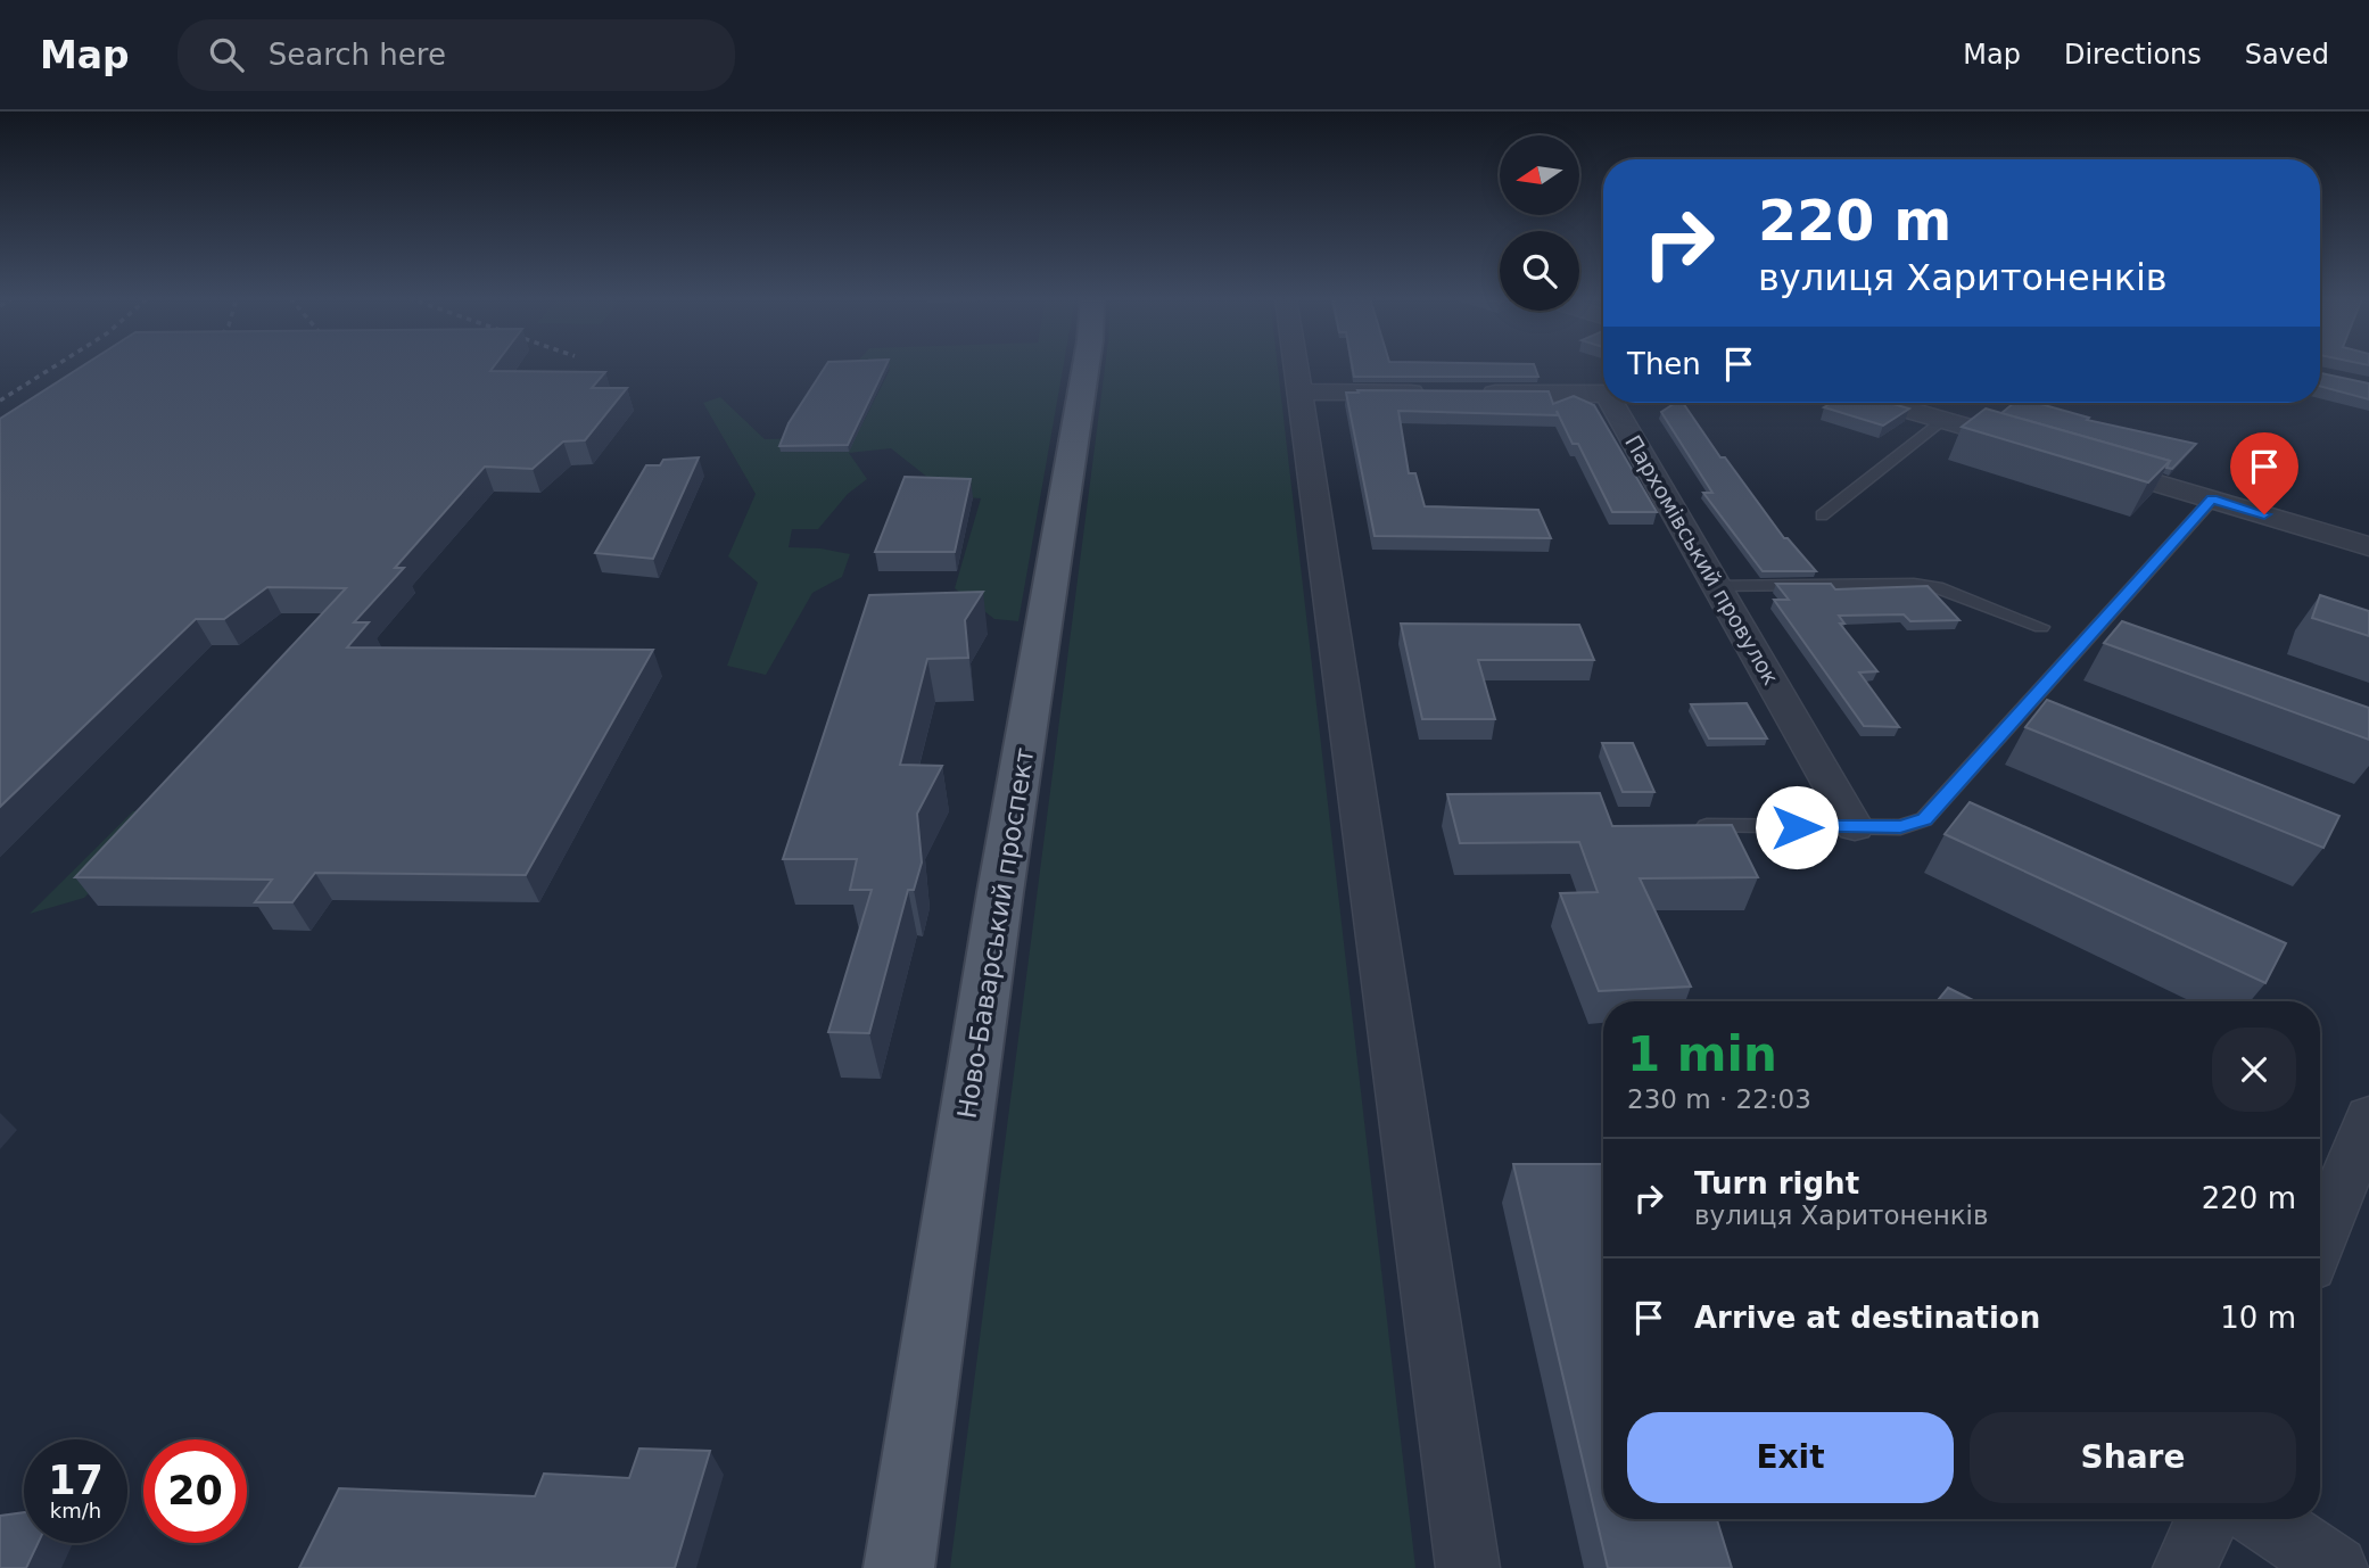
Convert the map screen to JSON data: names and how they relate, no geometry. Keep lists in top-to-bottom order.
{
  "streets": {
    "main road": ["Ново-Баварський проспект"],
    "street": ["Пархомівський провулок"]
  },
  "north": "left",
  "page": {
    "header": "Map",
    "search": "Search here",
    "nav": ["Map", "Directions", "Saved"],
    "turn": ["220 m", "вулиця Харитоненків"],
    "then": "Then",
    "heading": ["1 min", "230 m · 22:03"],
    "list": [
      {
        "name": "Turn right",
        "note": "вулиця Харитоненків",
        "value": "220 m"
      },
      {
        "name": "Arrive at destination",
        "value": "10 m"
      }
    ],
    "buttons": ["Exit", "Share"],
    "speed": "17 km/h",
    "limit": "20"
  }
}
